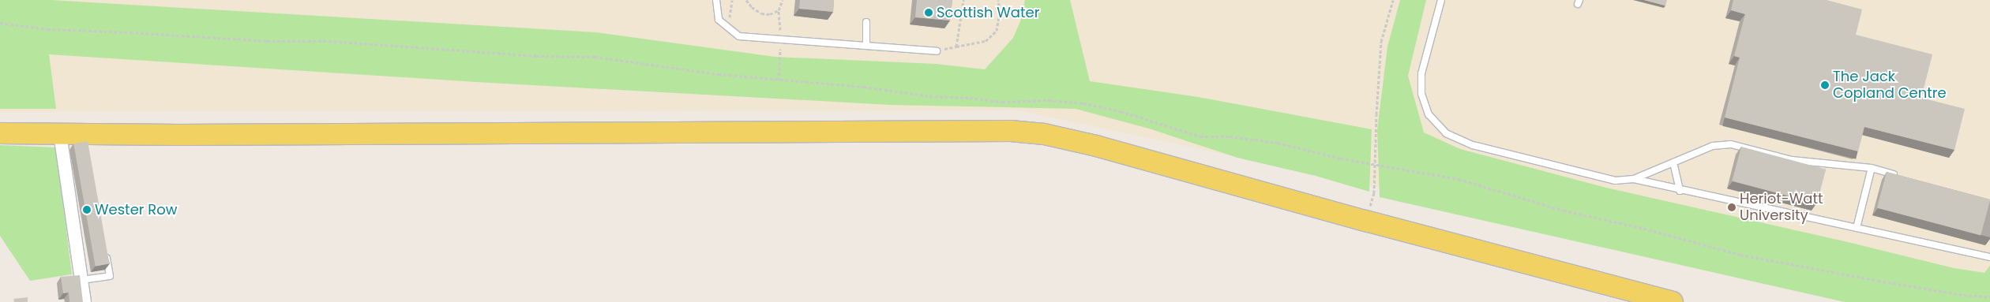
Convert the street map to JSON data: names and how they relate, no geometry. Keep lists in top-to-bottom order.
{
  "places": [
    "Scottish Water",
    "The Jack Copland Centre",
    "Heriot-Watt University",
    "Wester Row"
  ]
}
